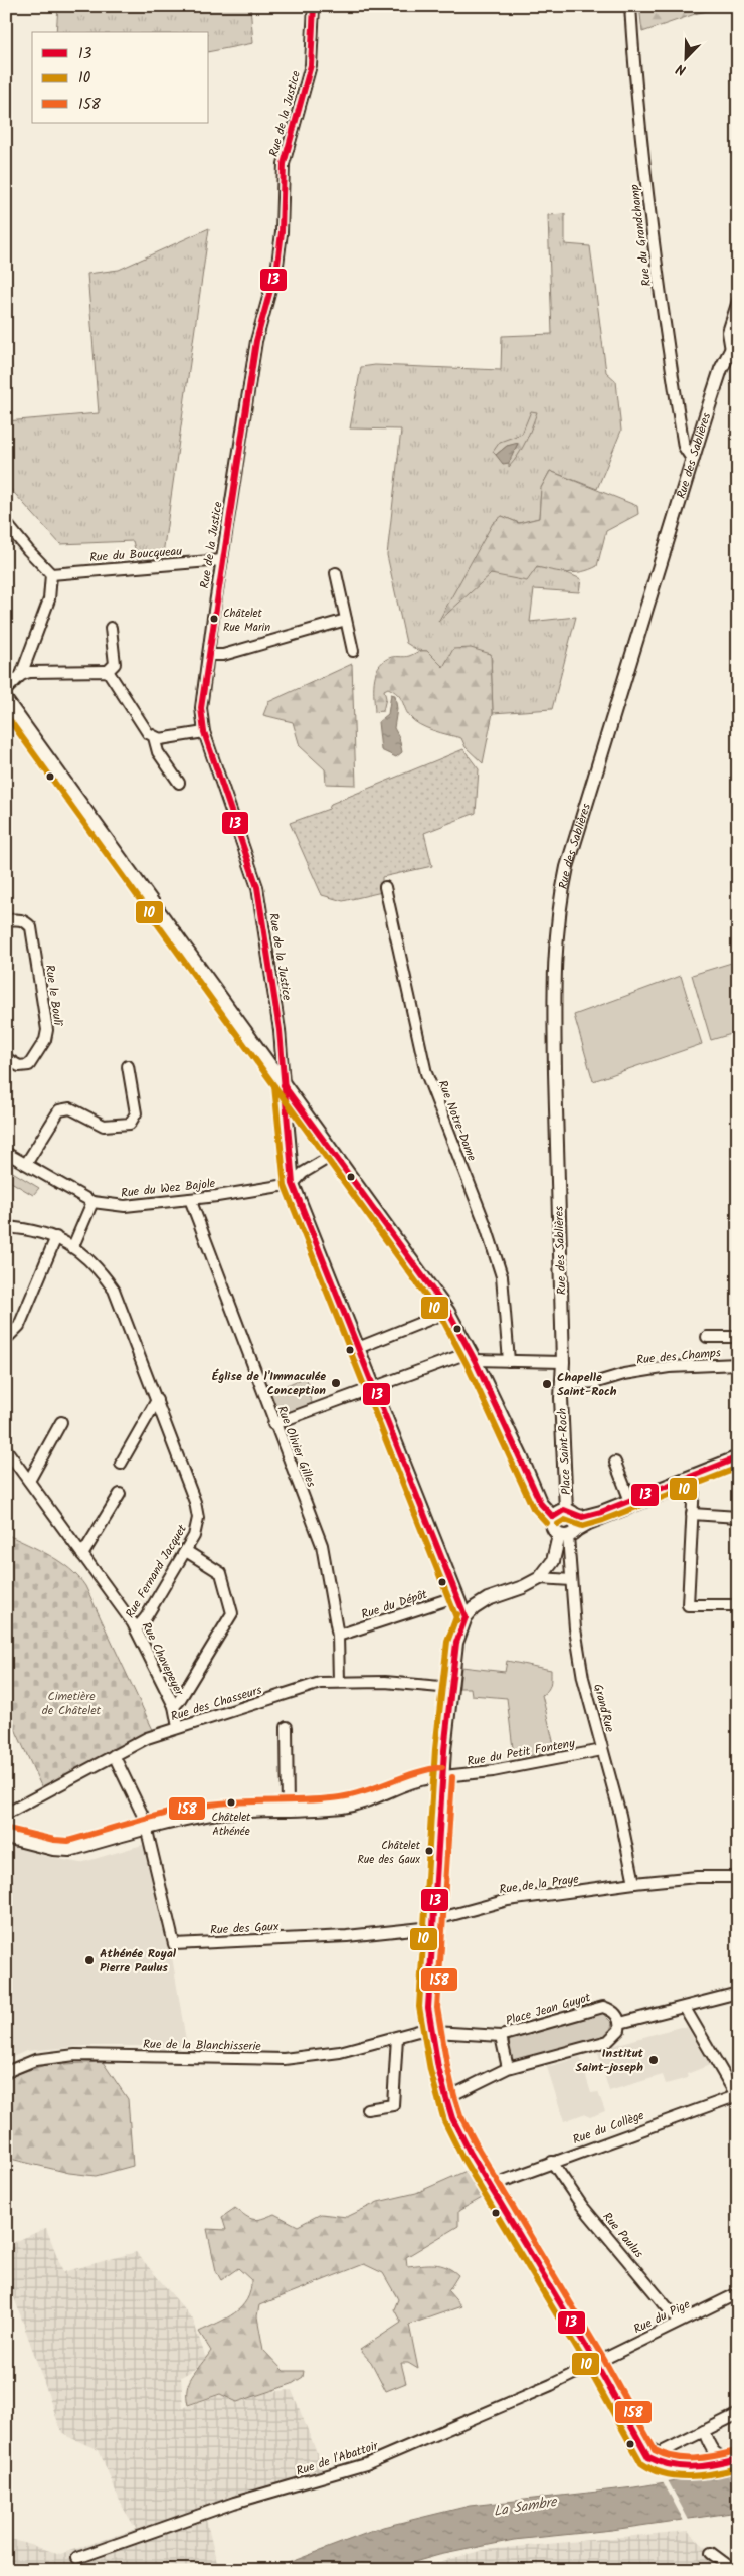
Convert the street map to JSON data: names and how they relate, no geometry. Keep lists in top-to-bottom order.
{
  "streets": {
    "main road": ["Rue des Sablières", "Place Saint-Roch"],
    "street": [
      "Rue de la Justice",
      "Rue du Grandchamp",
      "Rue du Boucqueau",
      "Rue le Boulî",
      "Rue Notre-Dame",
      "Rue du Wez Bajole",
      "Rue des Champs",
      "Rue Olivier Gilles",
      "Rue Fernand Jacquet",
      "Rue du Dépôt",
      "Rue Chavepeyer",
      "Rue des Chasseurs",
      "Grand'Rue",
      "Rue du Petit Fonteny",
      "Rue de la Praye",
      "Rue des Gaux",
      "Place Jean Guyot",
      "Rue de la Blanchisserie",
      "Rue du Collège",
      "Rue Paulus",
      "Rue du Pige",
      "Rue de l'Abattoir"
    ]
  },
  "crossings": [
    ["Rue de la Justice", "Rue du Boucqueau"],
    ["Rue du Grandchamp", "Rue des Sablières"],
    ["Rue des Sablières", "Place Saint-Roch"],
    ["Rue du Wez Bajole", "Rue Olivier Gilles"],
    ["Rue des Champs", "Place Saint-Roch"],
    ["Rue Olivier Gilles", "Rue du Dépôt"],
    ["Rue Olivier Gilles", "Rue des Chasseurs"],
    ["Place Saint-Roch", "Grand'Rue"],
    ["Rue Fernand Jacquet", "Rue Chavepeyer"],
    ["Rue Chavepeyer", "Rue des Chasseurs"],
    ["Grand'Rue", "Rue du Petit Fonteny"],
    ["Grand'Rue", "Rue de la Praye"],
    ["Rue de la Praye", "Rue des Gaux"],
    ["Place Jean Guyot", "Rue de la Blanchisserie"],
    ["Rue du Collège", "Rue Paulus"],
    ["Rue Paulus", "Rue du Pige"],
    ["Rue du Pige", "Rue de l'Abattoir"]
  ],
  "water": ["La Sambre"],
  "parks": ["Cimetière de Châtelet"],
  "places": [
    "Châtelet Rue Marin",
    "Église de l'Immaculée Conception",
    "Chapelle Saint-Roch",
    "Châtelet Athénée",
    "Châtelet Rue des Gaux",
    "Athénée Royal Pierre Paulus",
    "Institut Saint-joseph"
  ],
  "lines": ["transit line 13", "transit line 10", "transit line 158"],
  "legend": ["13", "10", "158"],
  "north": "bottom left"
}
